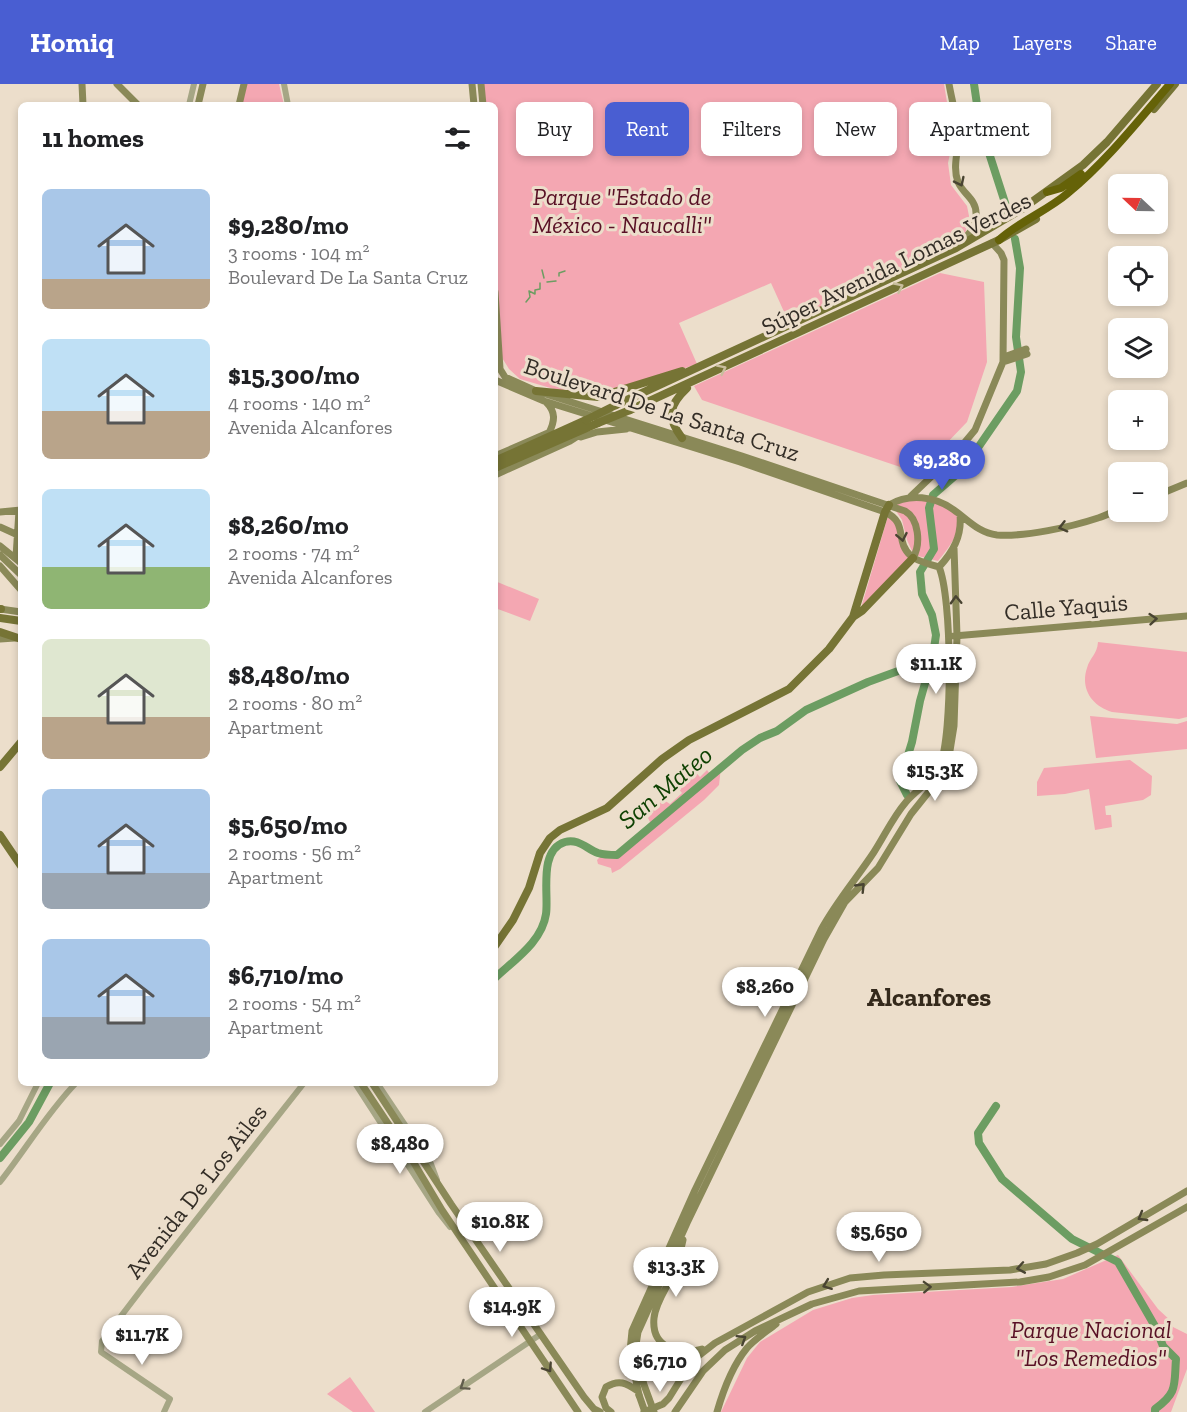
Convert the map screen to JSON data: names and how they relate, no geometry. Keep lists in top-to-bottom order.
{
  "streets": {
    "main road": ["Súper Avenida Lomas Verdes", "Boulevard De La Santa Cruz", "Calle Yaquis"],
    "street": ["Avenida De Los Ailes"]
  },
  "one_way": ["Calle Yaquis"],
  "districts": ["Alcanfores"],
  "water": ["San Mateo"],
  "parks": ["Parque \"Estado de México - Naucalli\"", "Parque Nacional \"Los Remedios\""],
  "north": "left",
  "page": {
    "header": "Homiq",
    "nav": ["Map", "Layers", "Share"],
    "chip": [
      "Buy",
      "Rent",
      "Filters",
      "New",
      "Apartment"
    ],
    "heading": "11 homes",
    "map_buttons": ["+", "−"],
    "list": [
      {
        "name": "$9,280/mo",
        "note": "3 rooms · 104 m² · Boulevard De La Santa Cruz"
      },
      {
        "name": "$15,300/mo",
        "note": "4 rooms · 140 m² · Avenida Alcanfores"
      },
      {
        "name": "$8,260/mo",
        "note": "2 rooms · 74 m² · Avenida Alcanfores"
      },
      {
        "name": "$8,480/mo",
        "note": "2 rooms · 80 m² · Apartment"
      },
      {
        "name": "$5,650/mo",
        "note": "2 rooms · 56 m² · Apartment"
      },
      {
        "name": "$6,710/mo",
        "note": "2 rooms · 54 m² · Apartment"
      }
    ],
    "price": [
      "$9,280",
      "$11.1K",
      "$15.3K",
      "$8,260",
      "$8,480",
      "$10.8K",
      "$5,650",
      "$13.3K",
      "$14.9K",
      "$11.7K",
      "$6,710"
    ]
  }
}
